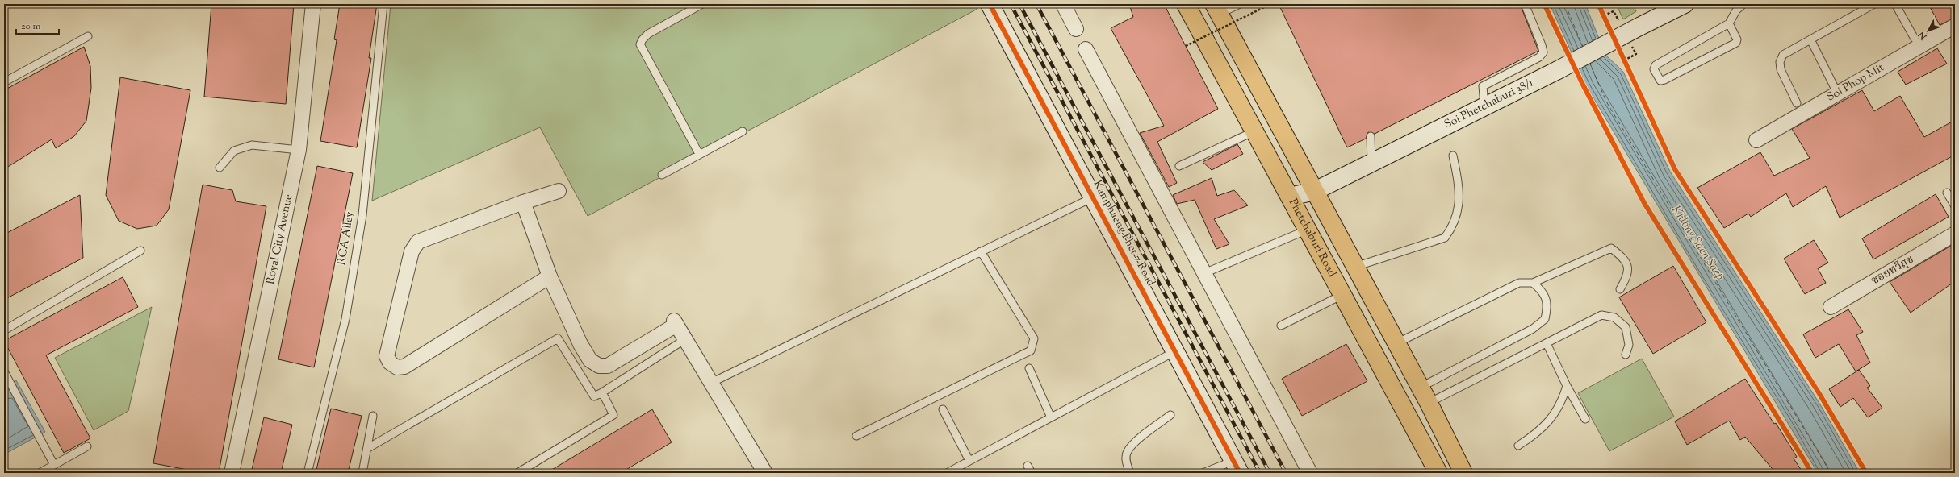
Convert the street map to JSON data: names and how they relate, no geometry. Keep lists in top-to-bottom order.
{
  "streets": {
    "main road": ["Phetchaburi Road"],
    "street": [
      "Soi Phop Mit",
      "Soi Phetchaburi 38/1",
      "Kamphaeng Phet 7 Road",
      "Royal City Avenue",
      "ซอยทวีสุข"
    ],
    "lane": ["RCA Alley"]
  },
  "crossings": [
    ["Soi Phetchaburi 38/1", "Phetchaburi Road"]
  ],
  "water": ["Khlong Saen Saep"],
  "scale_bar": "20 m",
  "north": "bottom left"
}
